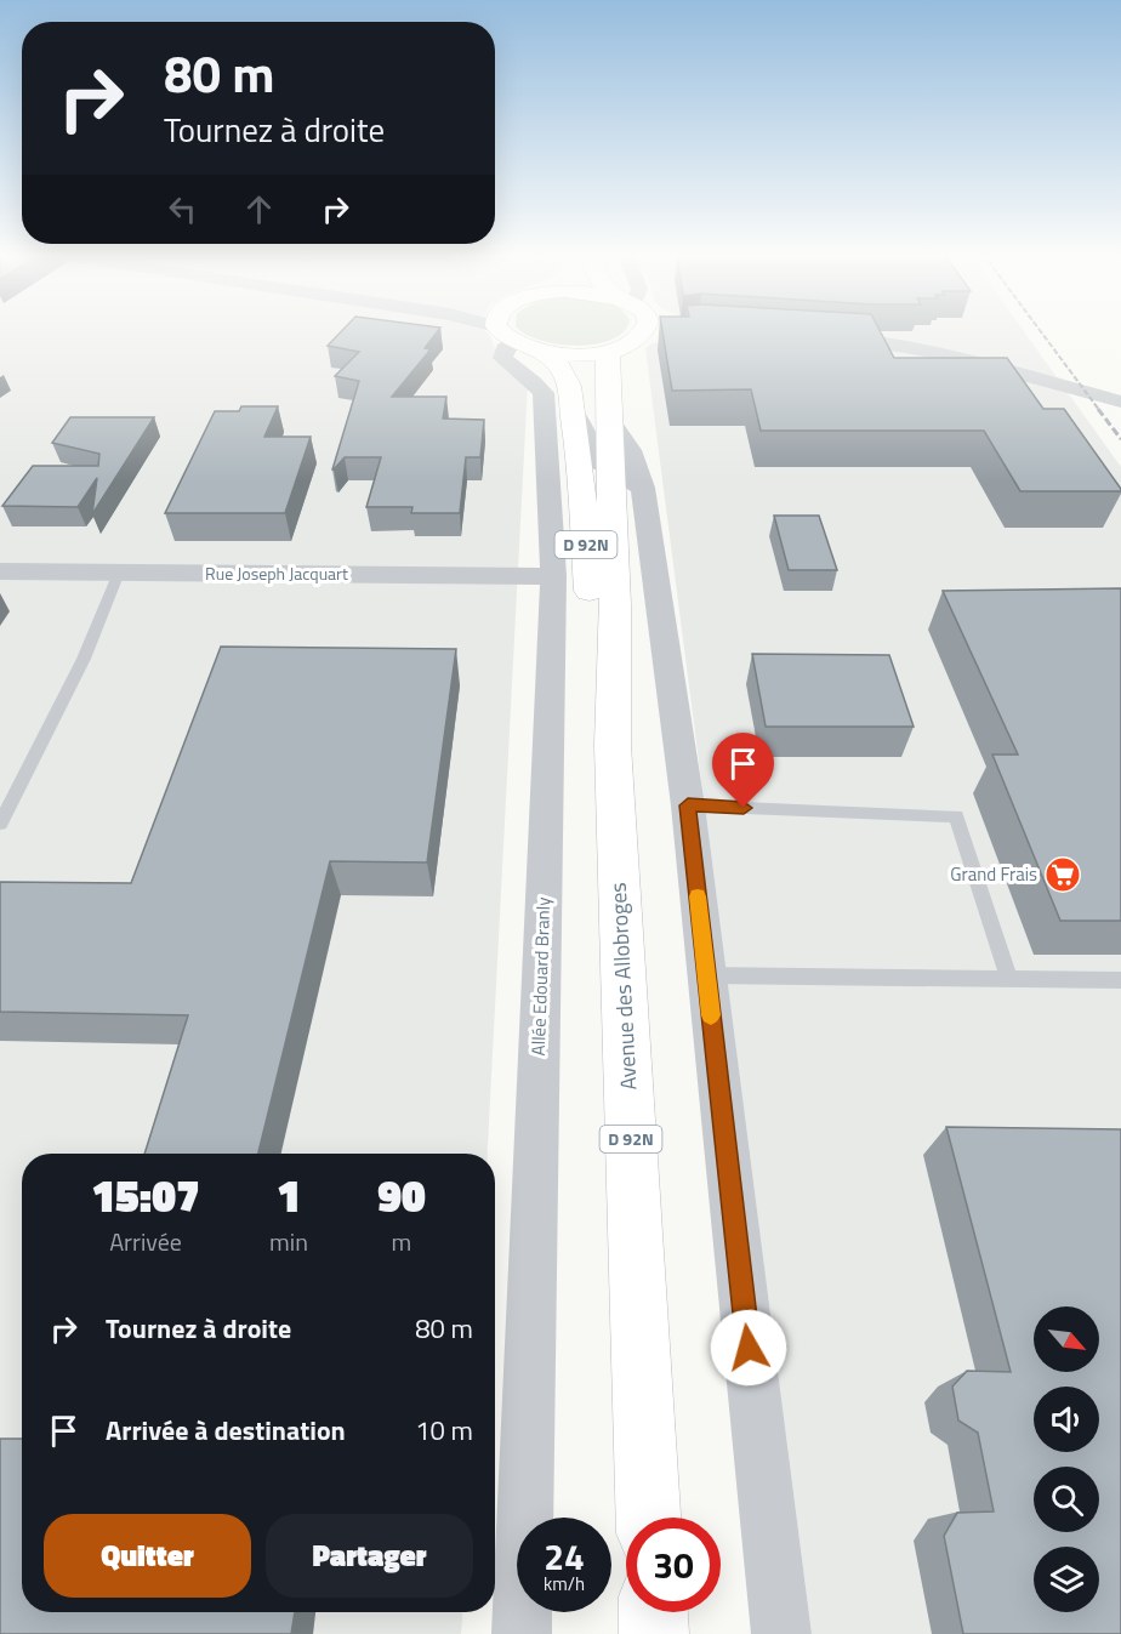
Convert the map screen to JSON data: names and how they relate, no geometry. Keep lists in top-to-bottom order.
{
  "streets": {
    "main road": ["D 92N", "Avenue des Allobroges"],
    "street": ["Rue Joseph Jacquart", "Allée Edouard Branly"]
  },
  "crossings": [
    ["Rue Joseph Jacquart", "Allée Edouard Branly"]
  ],
  "places": {
    "supermarket": ["Grand Frais"]
  },
  "north": "bottom right",
  "page": {
    "turn": ["80 m", "Tournez à droite"],
    "eta": [
      "15:07",
      "Arrivée",
      "1",
      "min",
      "90",
      "m"
    ],
    "list": [
      {
        "name": "Tournez à droite",
        "value": "80 m"
      },
      {
        "name": "Arrivée à destination",
        "value": "10 m"
      }
    ],
    "buttons": ["Quitter", "Partager"],
    "speed": "24 km/h",
    "limit": "30"
  }
}
